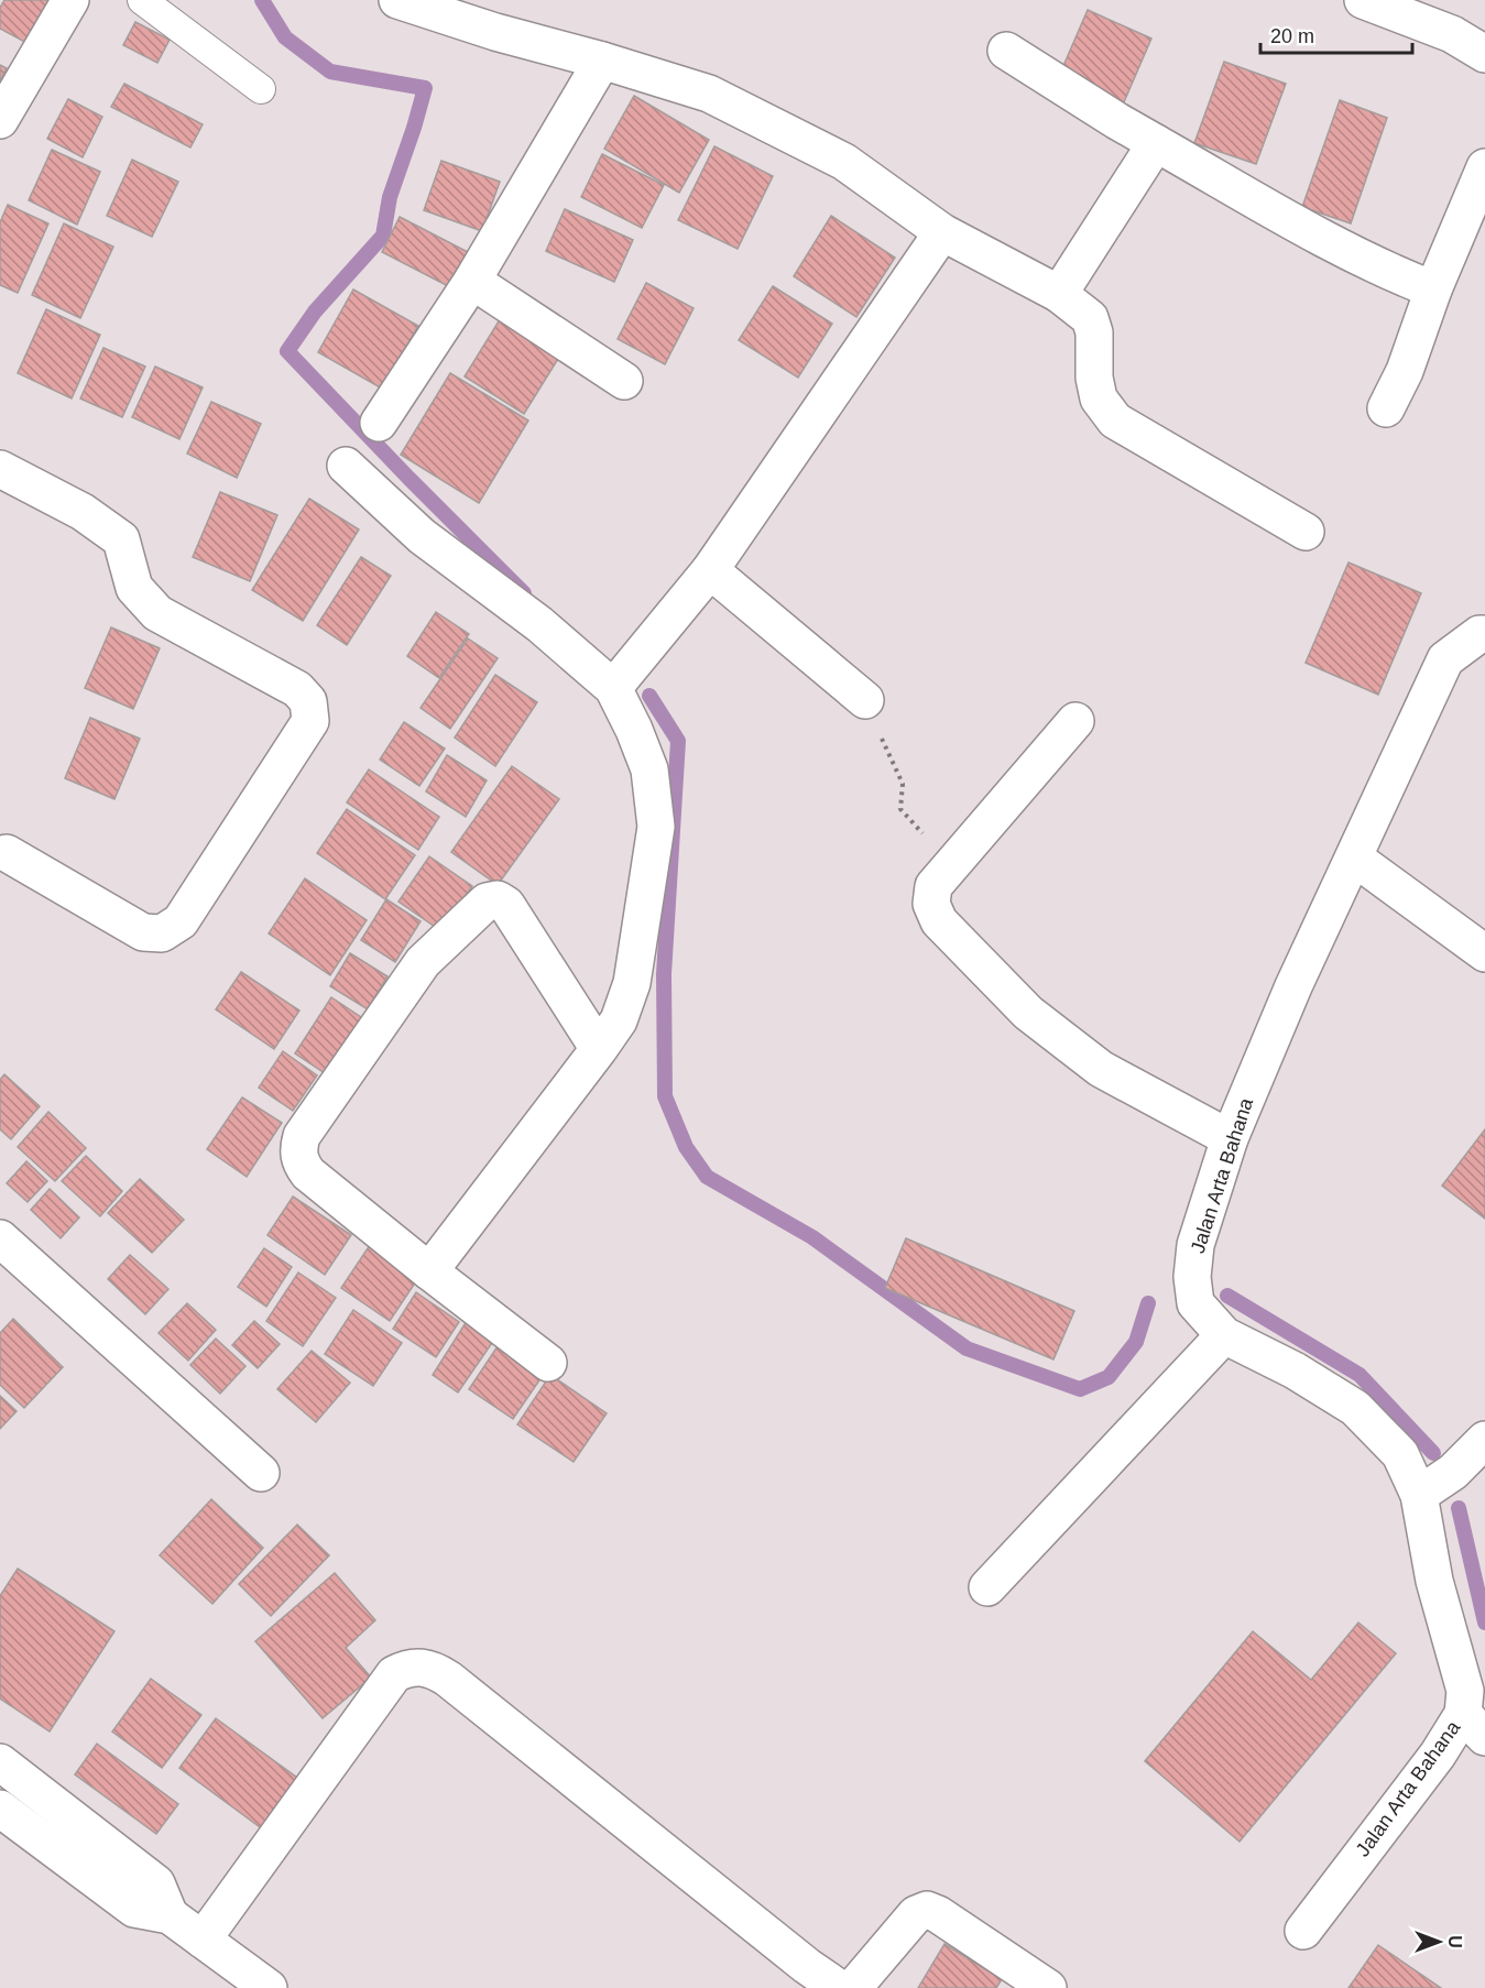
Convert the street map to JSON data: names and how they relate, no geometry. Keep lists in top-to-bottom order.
{
  "streets": {
    "street": ["Jalan Arta Bahana"]
  },
  "scale_bar": "20 m",
  "north": "right"
}
